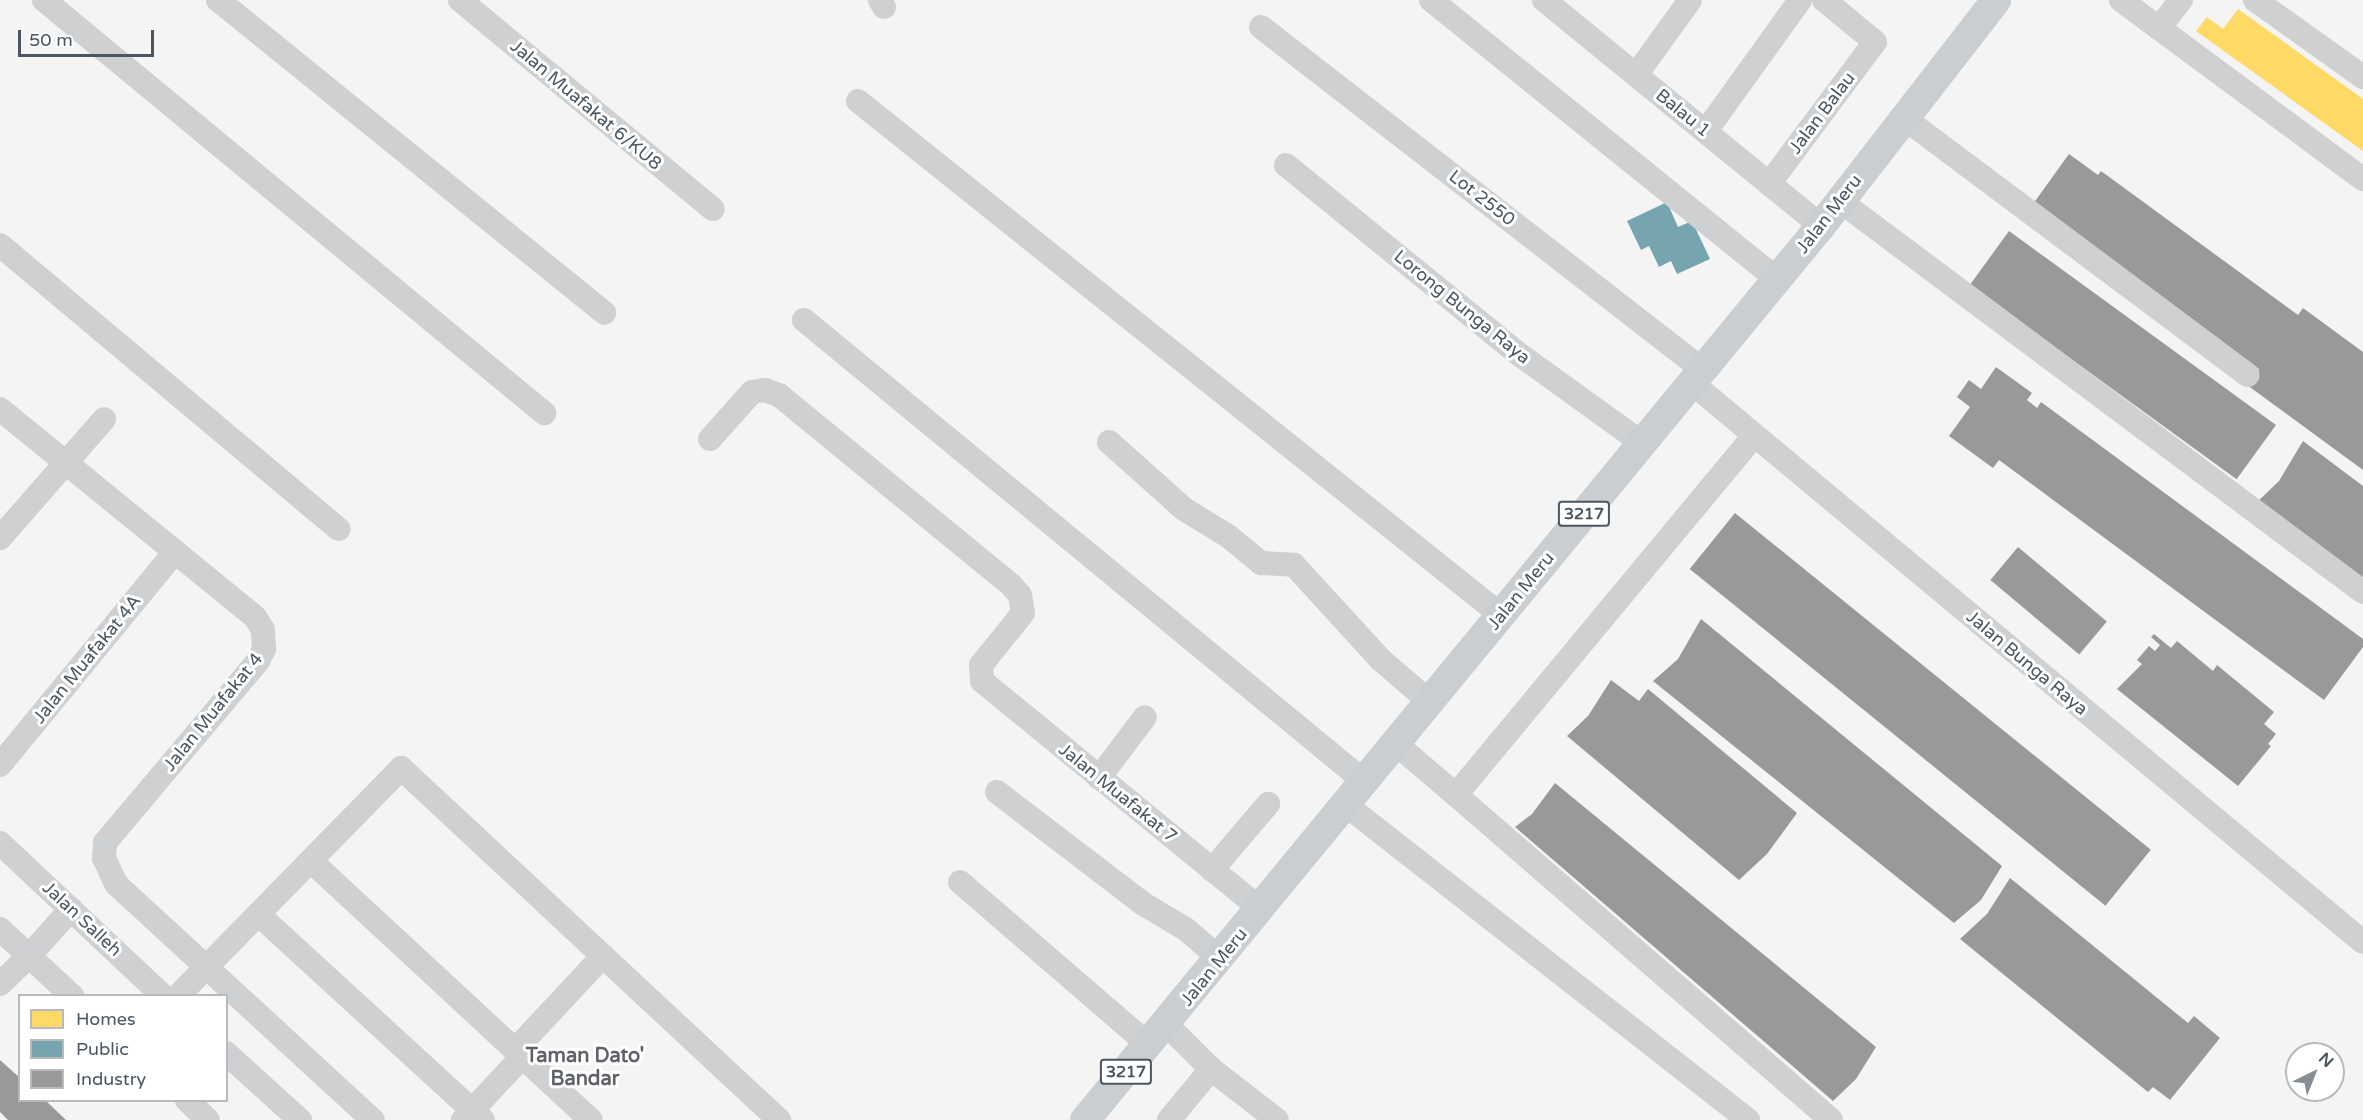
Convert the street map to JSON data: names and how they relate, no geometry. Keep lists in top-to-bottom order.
{
  "streets": {
    "main road": ["Jalan Meru", "3217"],
    "street": [
      "Jalan Muafakat 6/KU8",
      "Balau 1",
      "Jalan Balau",
      "Lot 2550",
      "Lorong Bunga Raya",
      "Jalan Muafakat 4A",
      "Jalan Bunga Raya",
      "Jalan Muafakat 4",
      "Jalan Muafakat 7",
      "Jalan Salleh"
    ]
  },
  "crossings": [
    ["Balau 1", "Jalan Balau"],
    ["Balau 1", "Jalan Meru"],
    ["Lot 2550", "Jalan Meru"],
    ["Lot 2550", "Jalan Bunga Raya"],
    ["Jalan Meru", "Lorong Bunga Raya"],
    ["Jalan Meru", "Jalan Bunga Raya"],
    ["Jalan Meru", "Jalan Muafakat 7"],
    ["Jalan Muafakat 4A", "Jalan Muafakat 4"]
  ],
  "districts": ["Taman Dato' Bandar"],
  "legend": ["Homes", "Public", "Industry"],
  "scale_bar": "50 m",
  "north": "top right"
}
